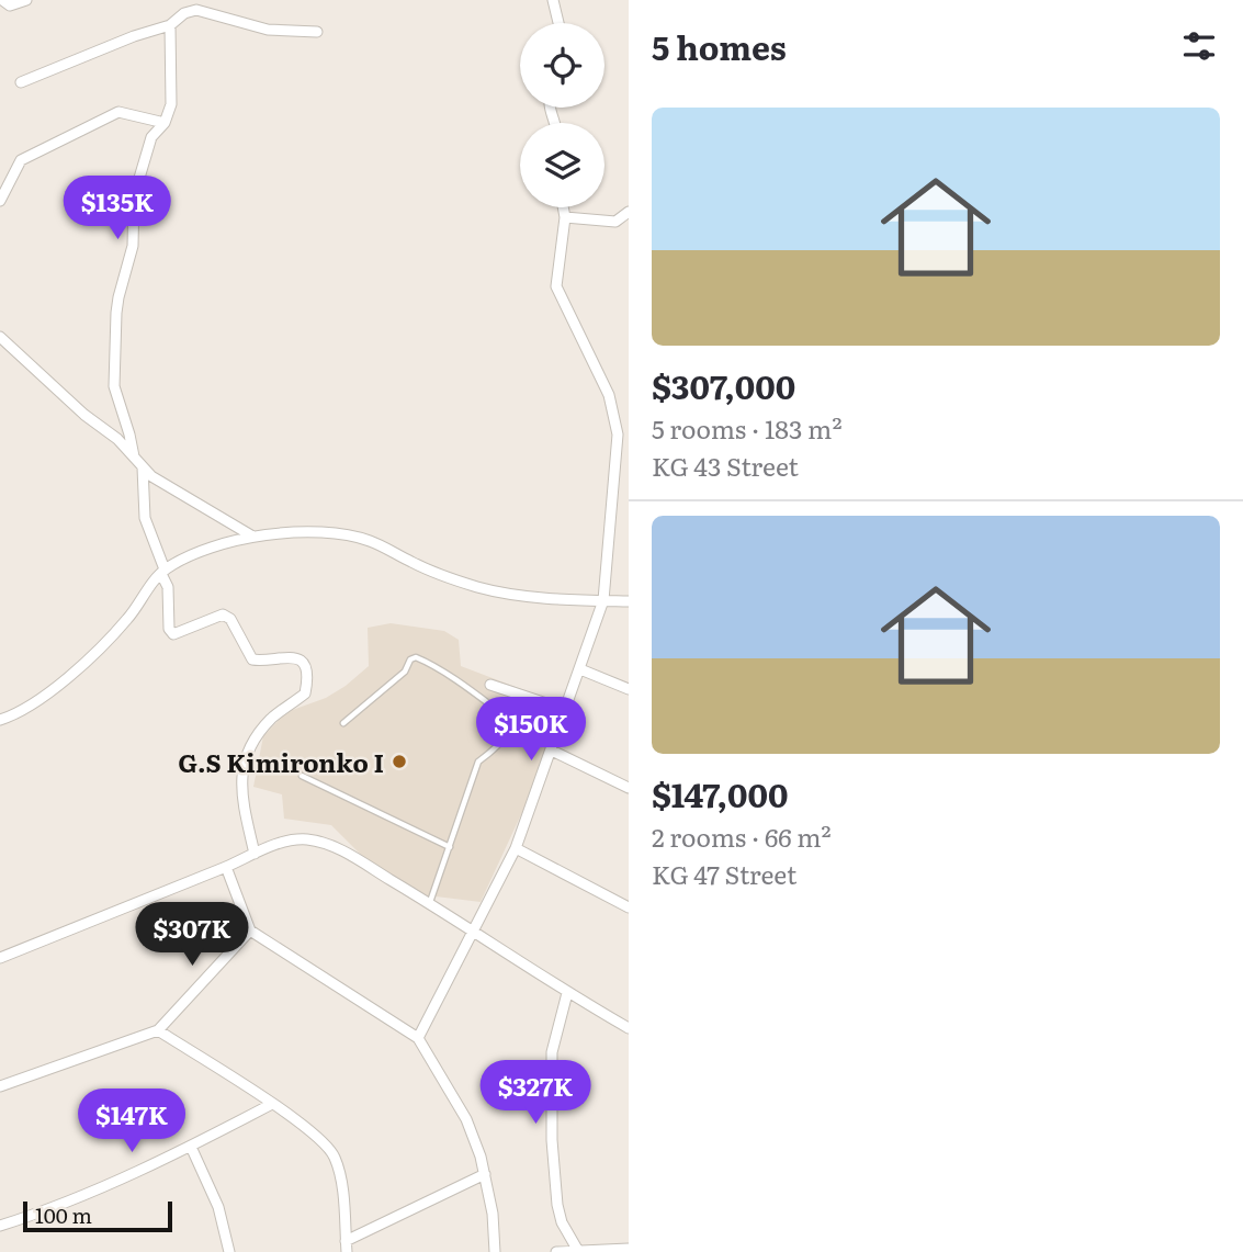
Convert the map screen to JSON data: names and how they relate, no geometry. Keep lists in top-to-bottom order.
{
  "places": ["G.S Kimironko I"],
  "scale_bar": "100 m",
  "page": {
    "heading": "5 homes",
    "list": [
      {
        "name": "$307,000",
        "note": "5 rooms · 183 m² · KG 43 Street"
      },
      {
        "name": "$147,000",
        "note": "2 rooms · 66 m² · KG 47 Street"
      }
    ],
    "price": [
      "$135K",
      "$150K",
      "$307K",
      "$327K",
      "$147K"
    ],
    "scale": "100 m"
  }
}
